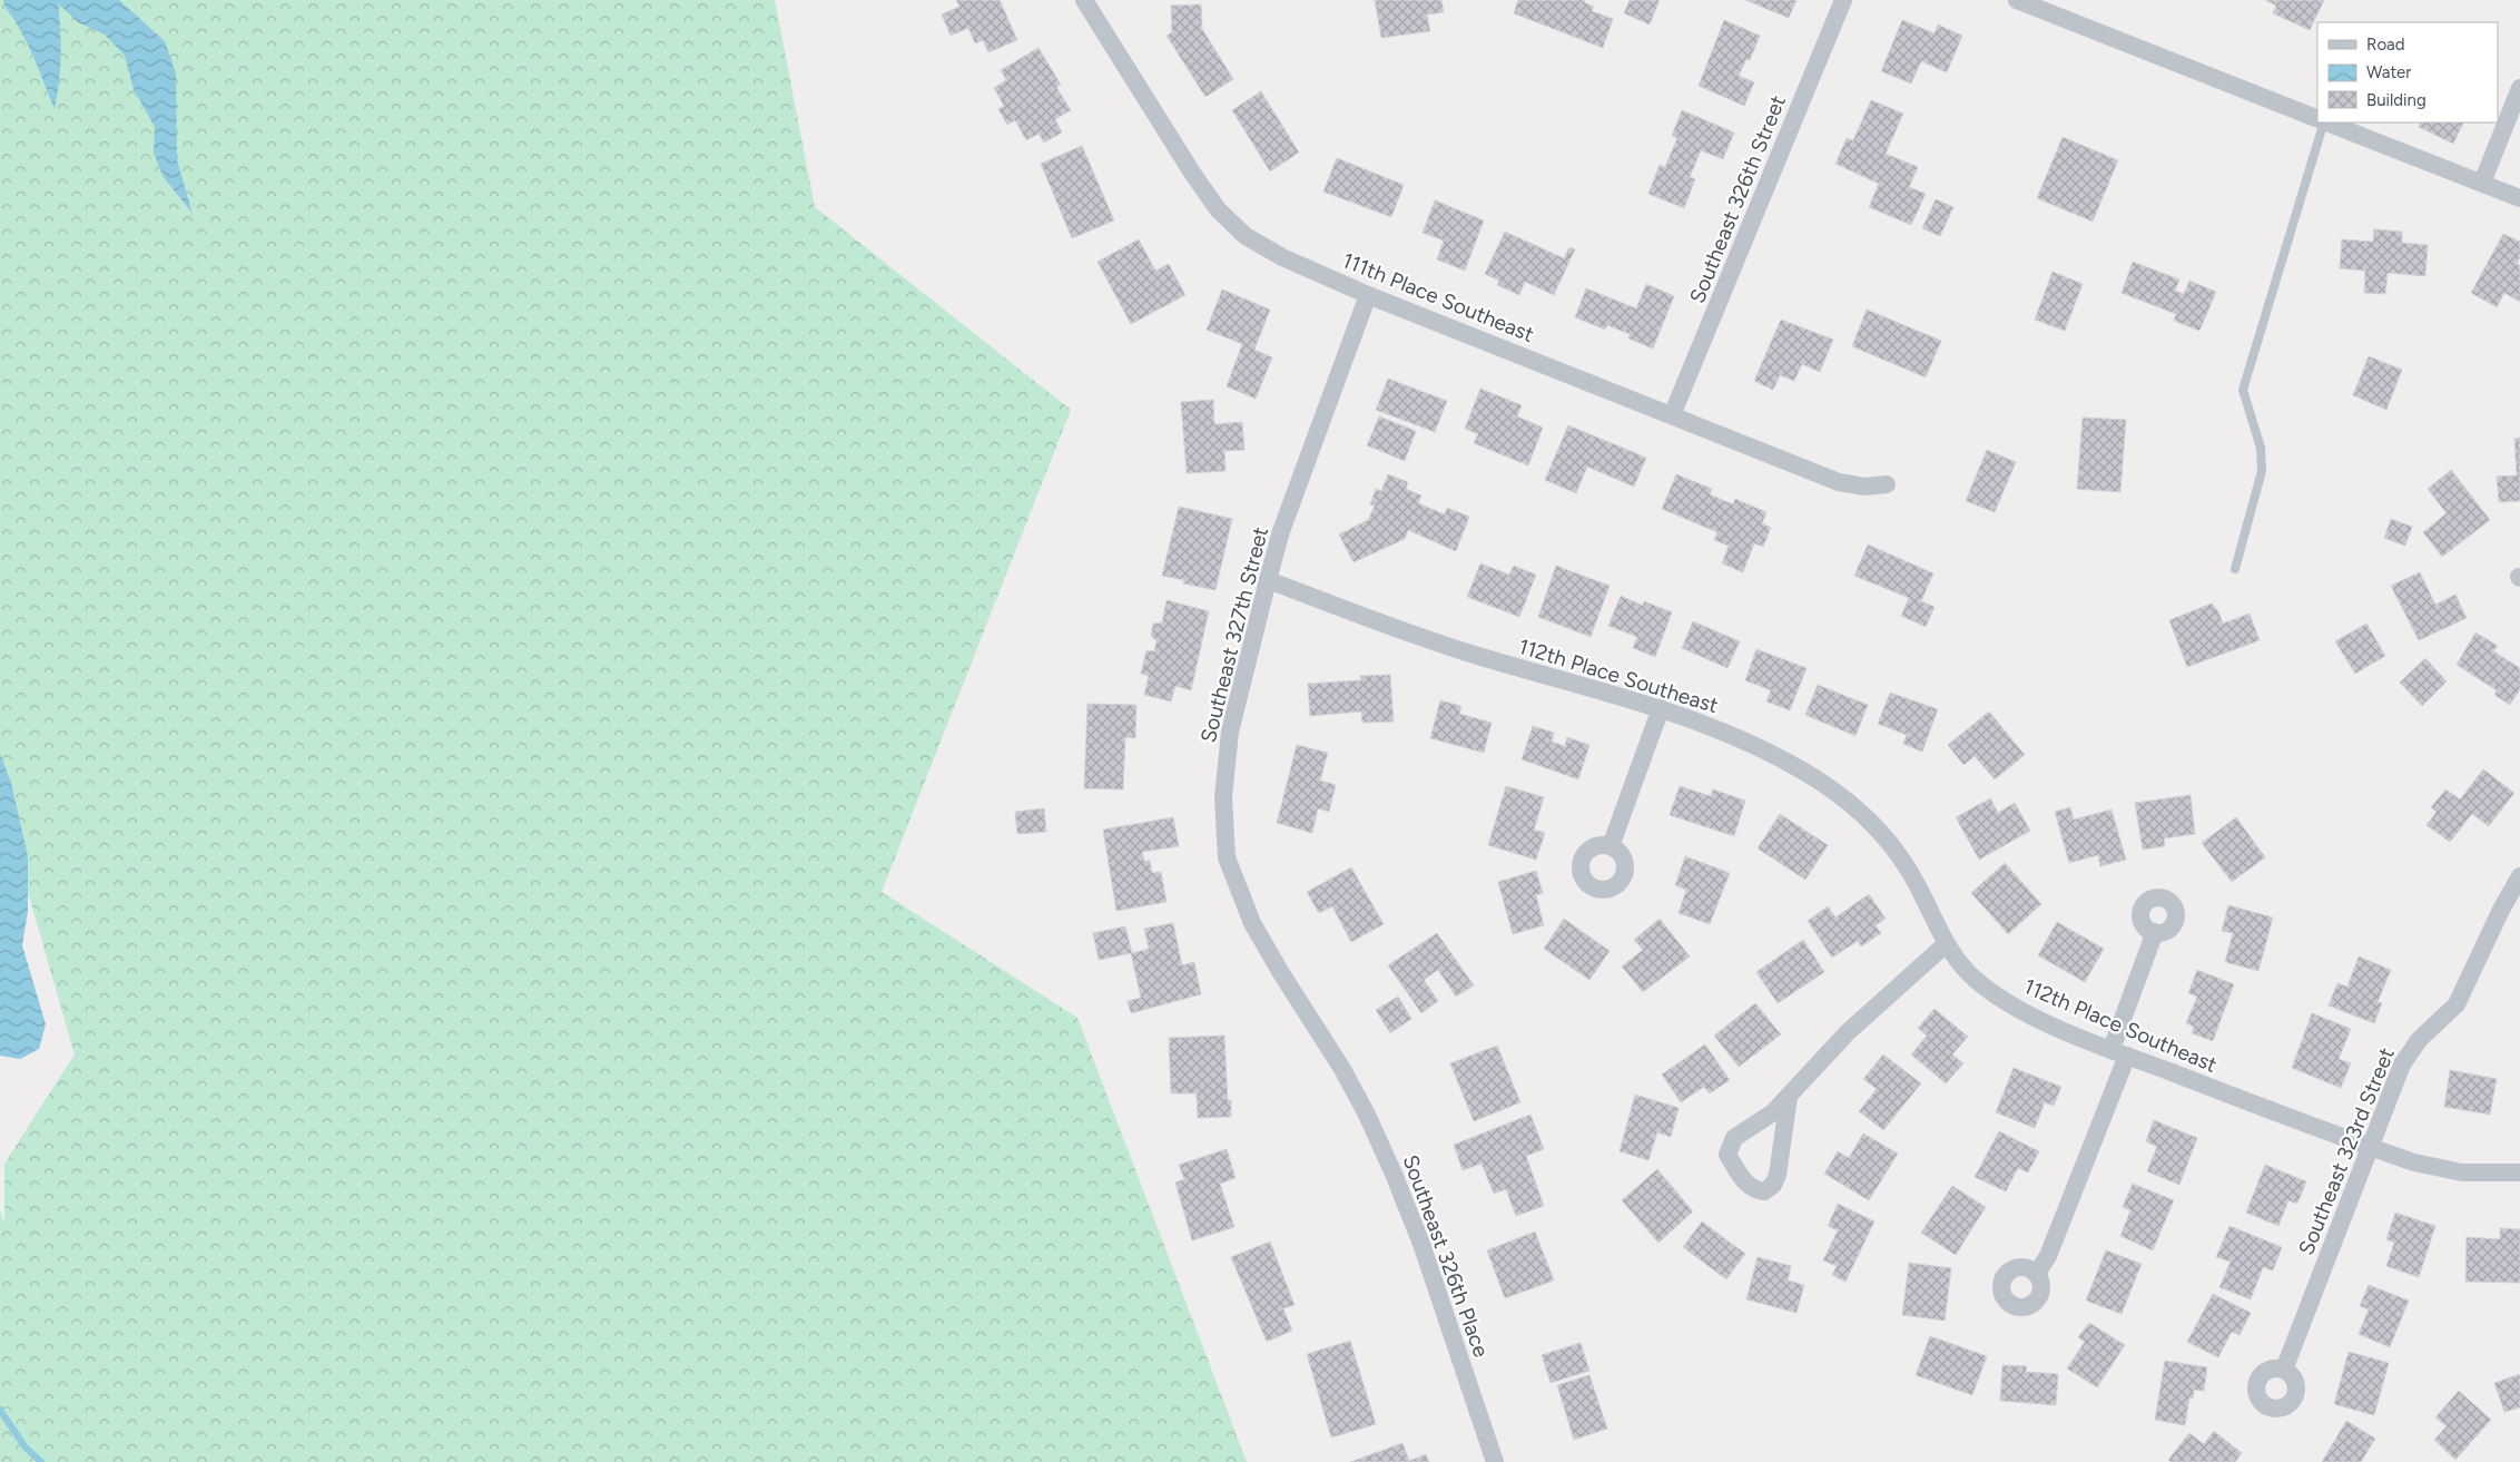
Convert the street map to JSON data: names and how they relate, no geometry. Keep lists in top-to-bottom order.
{
  "streets": {
    "street": [
      "Southeast 326th Street",
      "111th Place Southeast",
      "Southeast 327th Street",
      "112th Place Southeast",
      "Southeast 323rd Street",
      "Southeast 326th Place"
    ]
  },
  "crossings": [
    ["Southeast 326th Street", "111th Place Southeast"],
    ["111th Place Southeast", "Southeast 327th Street"],
    ["Southeast 327th Street", "112th Place Southeast"],
    ["Southeast 327th Street", "Southeast 326th Place"],
    ["112th Place Southeast", "Southeast 323rd Street"]
  ],
  "legend": ["Road", "Water", "Building"]
}
